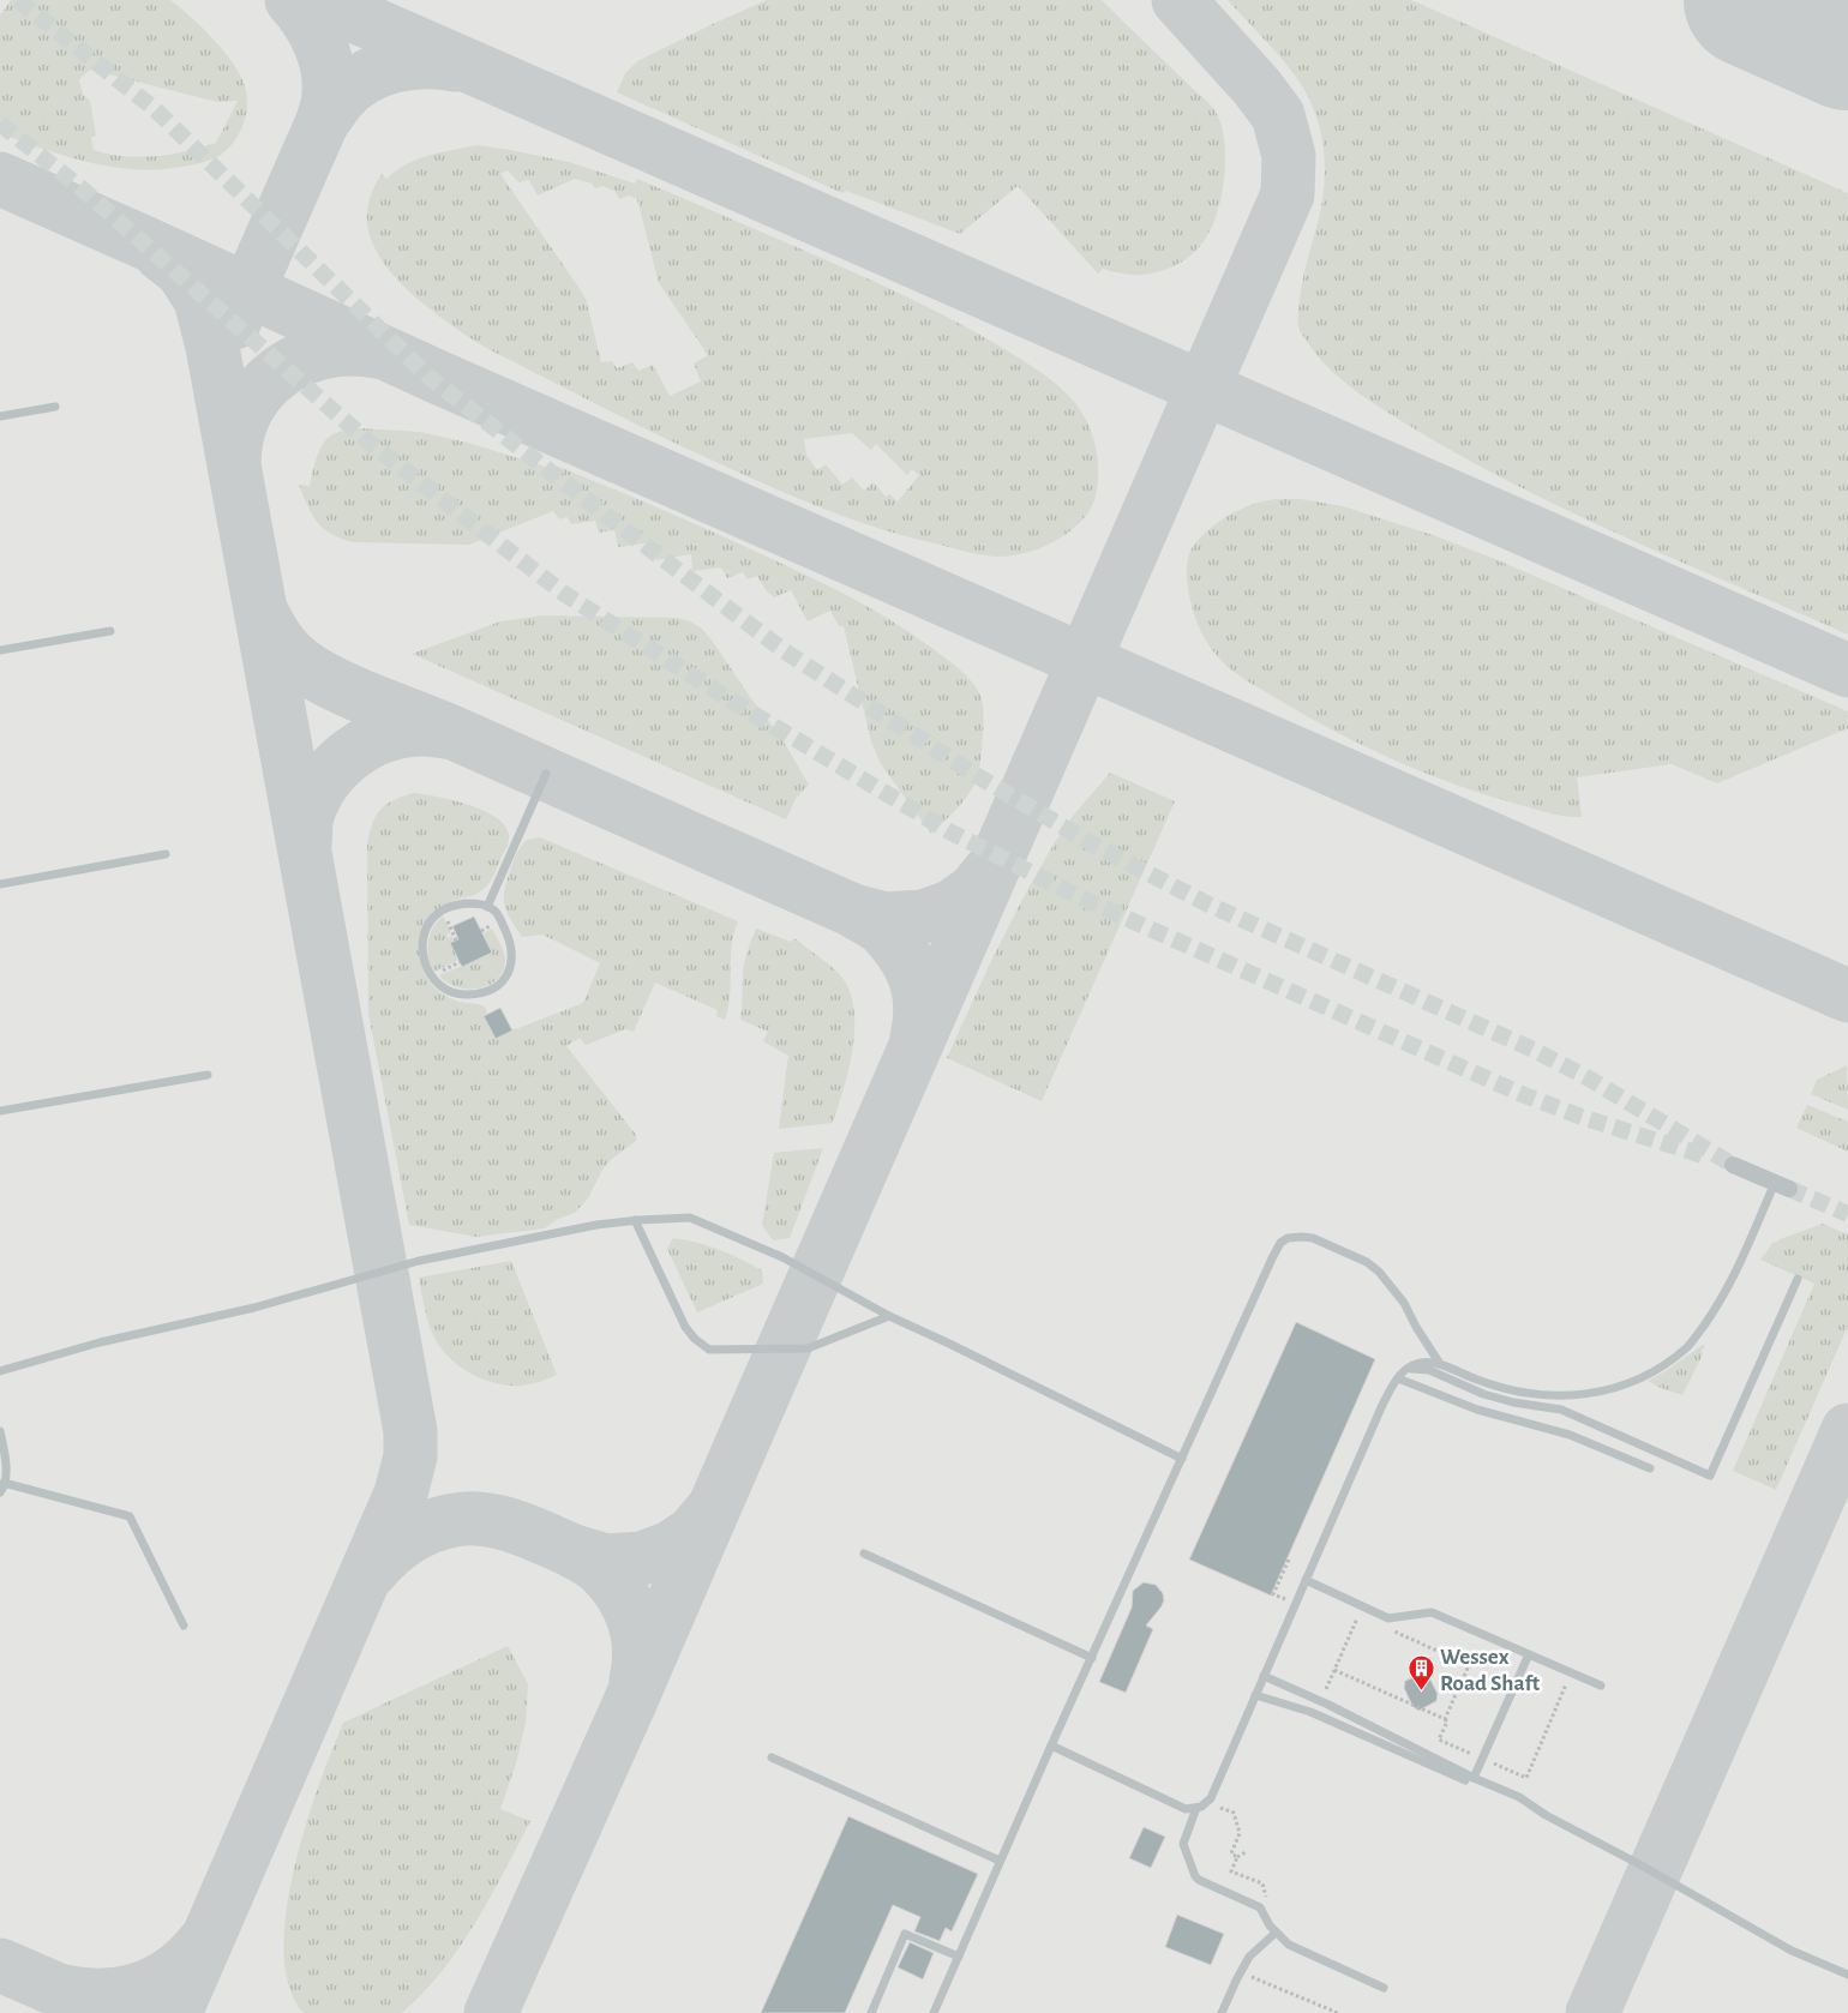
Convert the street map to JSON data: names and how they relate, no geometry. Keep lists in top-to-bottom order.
{
  "places": {
    "building": ["Wessex Road Shaft"]
  }
}
